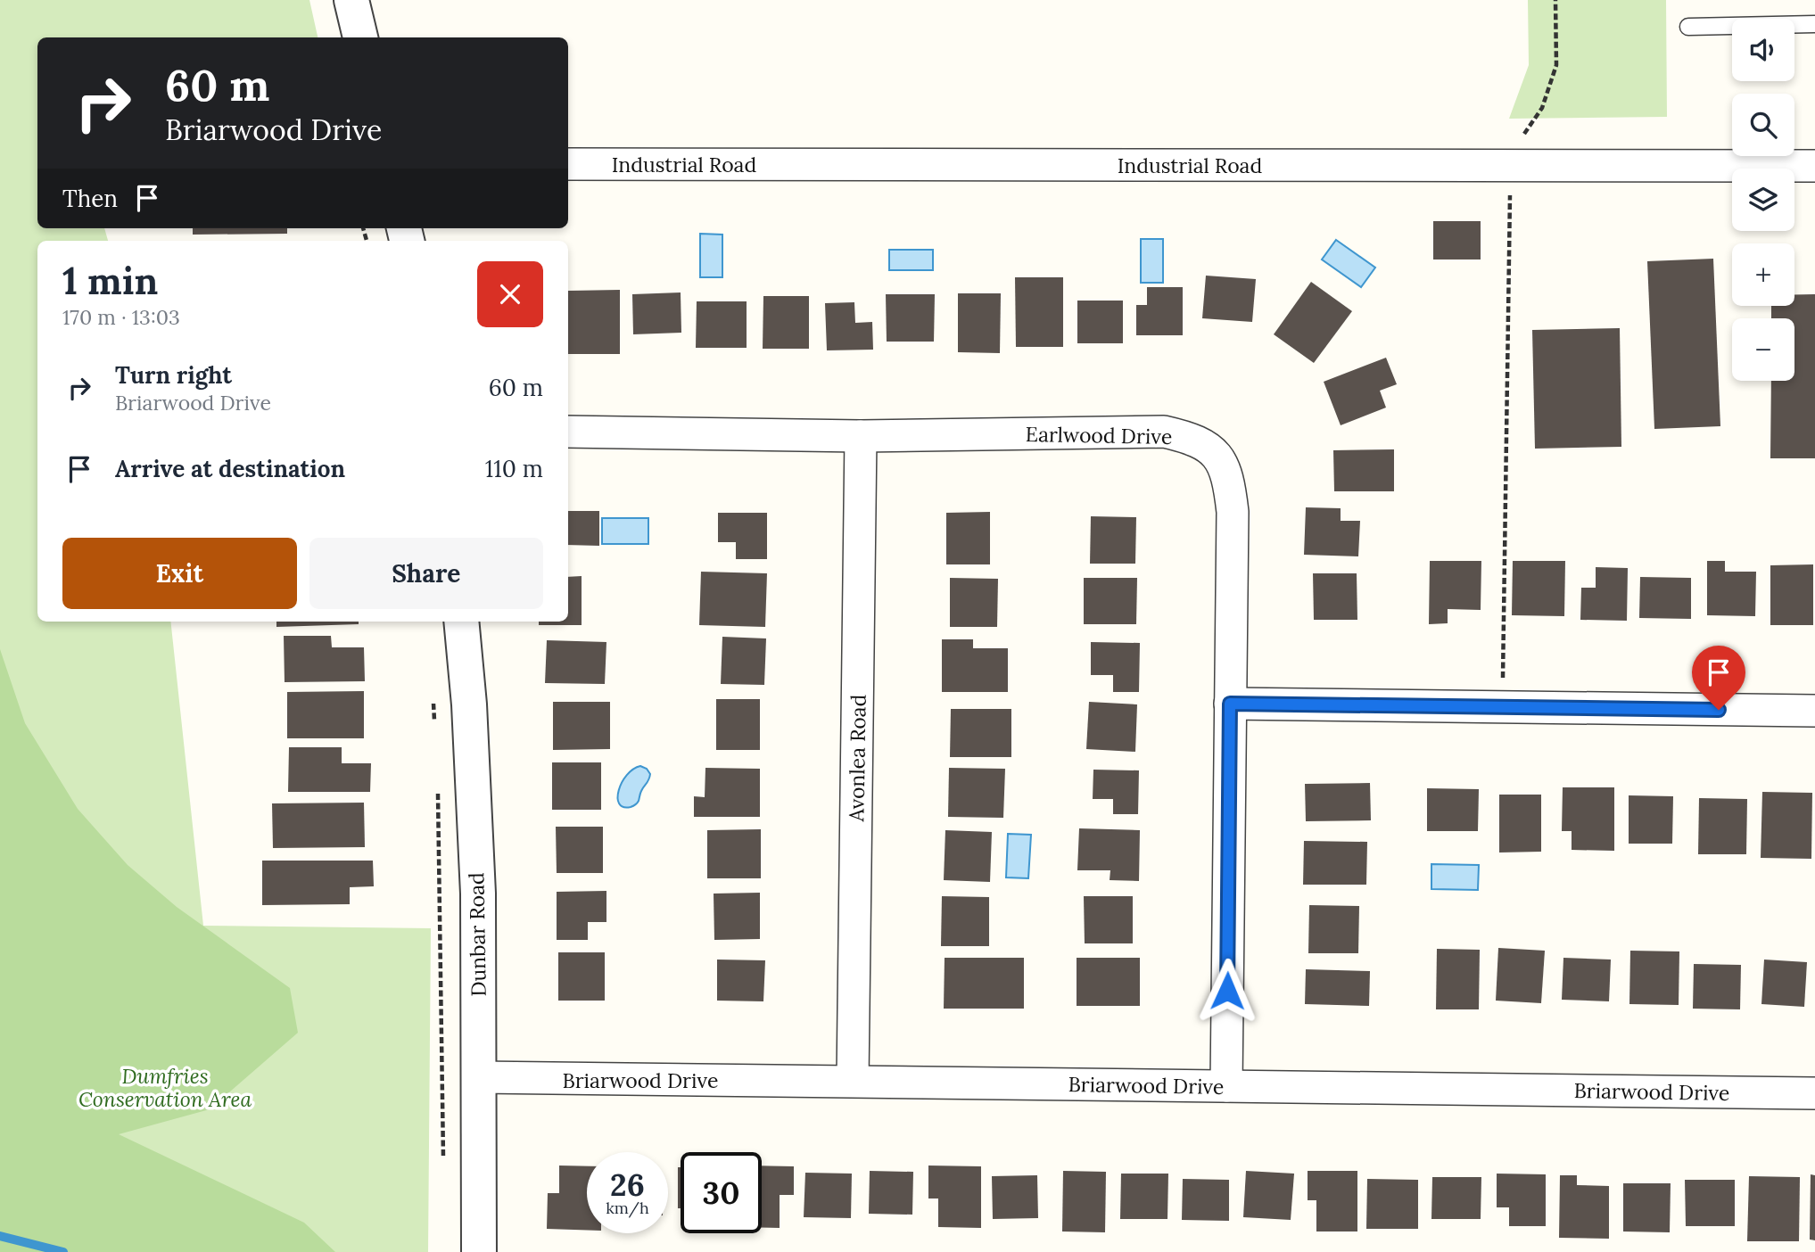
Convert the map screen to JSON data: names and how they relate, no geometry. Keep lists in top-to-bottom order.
{
  "streets": {
    "street": [
      "Industrial Road",
      "Earlwood Drive",
      "Avonlea Road",
      "Dunbar Road",
      "Briarwood Drive"
    ]
  },
  "crossings": [
    ["Earlwood Drive", "Avonlea Road"],
    ["Earlwood Drive", "Briarwood Drive"],
    ["Avonlea Road", "Briarwood Drive"],
    ["Dunbar Road", "Briarwood Drive"]
  ],
  "parks": ["Dumfries Conservation Area"],
  "page": {
    "map_buttons": ["+", "−"],
    "turn": ["60 m", "Briarwood Drive"],
    "then": "Then",
    "heading": ["1 min", "170 m · 13:03"],
    "list": [
      {
        "name": "Turn right",
        "note": "Briarwood Drive",
        "value": "60 m"
      },
      {
        "name": "Arrive at destination",
        "value": "110 m"
      }
    ],
    "buttons": ["Exit", "Share"],
    "speed": "26 km/h",
    "limit": "30"
  }
}
